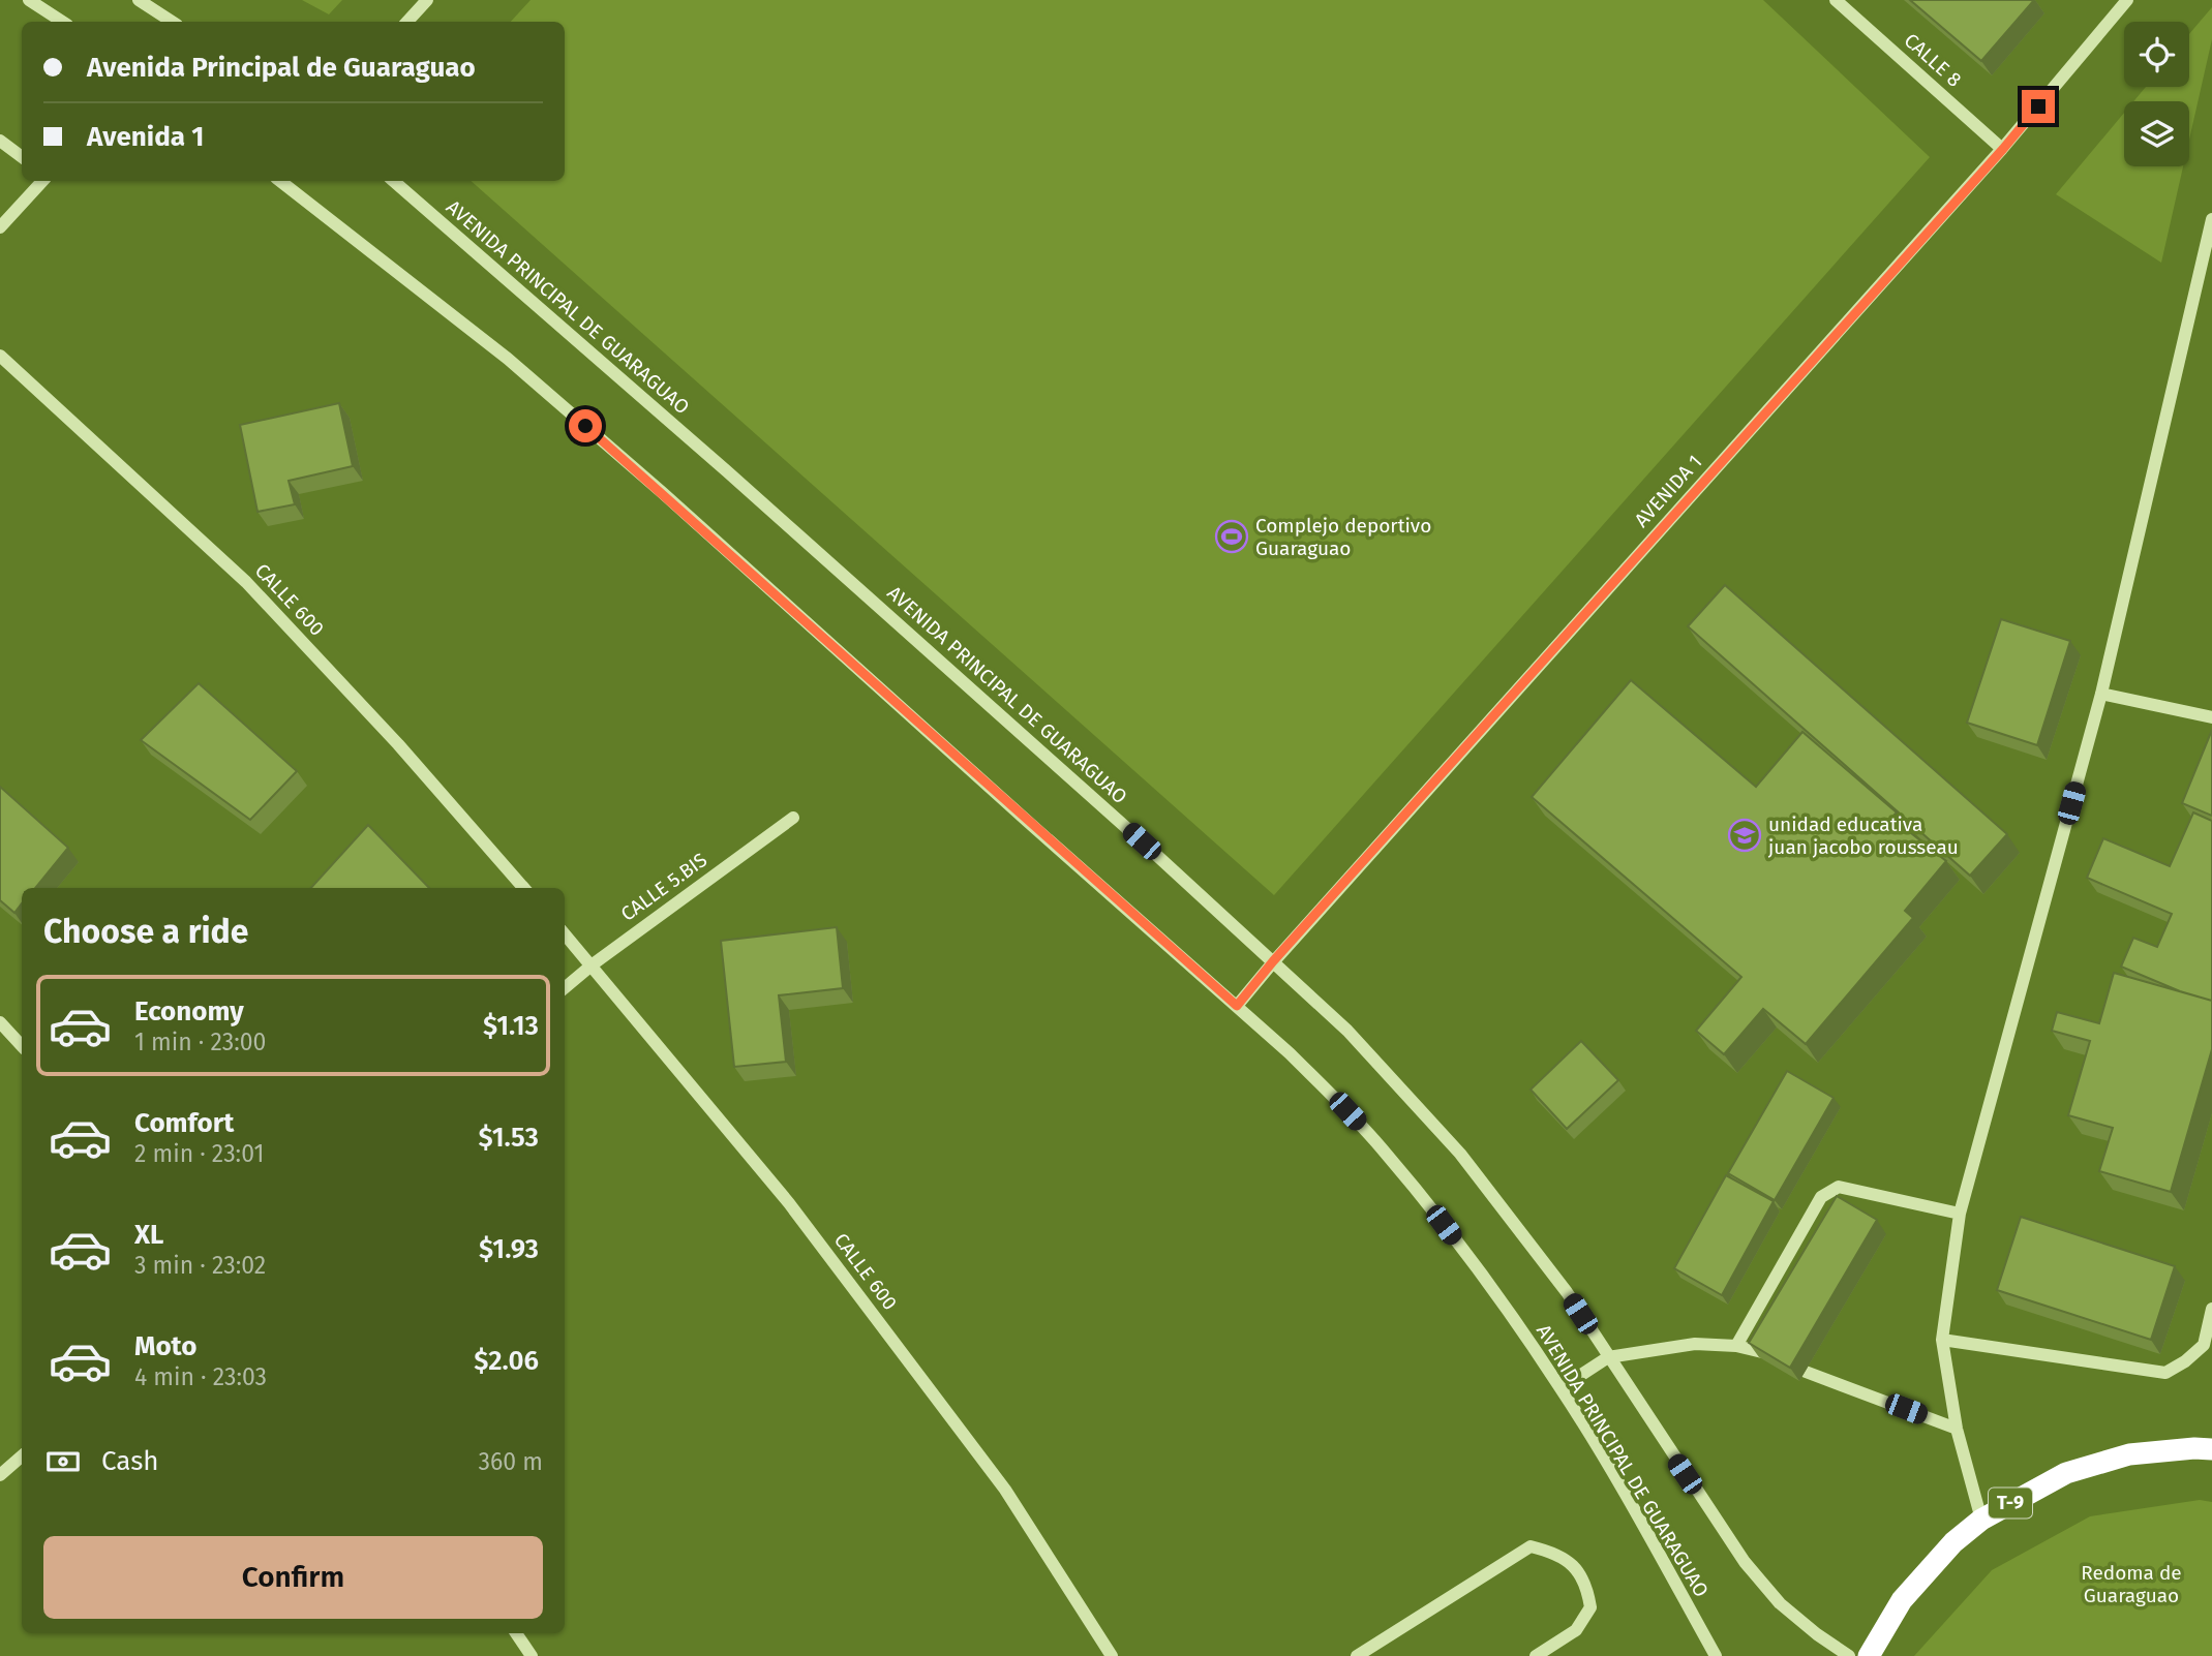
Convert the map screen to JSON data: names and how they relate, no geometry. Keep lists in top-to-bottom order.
{
  "streets": {
    "highway": ["T-9"],
    "street": [
      "CALLE 8",
      "AVENIDA PRINCIPAL DE GUARAGUAO",
      "AVENIDA 1",
      "CALLE 600",
      "CALLE 5.BIS"
    ]
  },
  "crossings": [
    ["CALLE 8", "AVENIDA 1"],
    ["AVENIDA PRINCIPAL DE GUARAGUAO", "AVENIDA 1"],
    ["CALLE 600", "CALLE 5.BIS"]
  ],
  "parks": ["Redoma de Guaraguao"],
  "places": {
    "sports": ["Complejo deportivo Guaraguao"],
    "school or university": ["unidad educativa juan jacobo rousseau"]
  },
  "page": {
    "banner": ["Avenida Principal de Guaraguao", "Avenida 1"],
    "heading": "Choose a ride",
    "list": [
      {
        "name": "Economy",
        "note": "1 min · 23:00",
        "value": "$1.13"
      },
      {
        "name": "Comfort",
        "note": "2 min · 23:01",
        "value": "$1.53"
      },
      {
        "name": "XL",
        "note": "3 min · 23:02",
        "value": "$1.93"
      },
      {
        "name": "Moto",
        "note": "4 min · 23:03",
        "value": "$2.06"
      }
    ],
    "pay": ["Cash", "360 m"],
    "buttons": "Confirm"
  }
}
